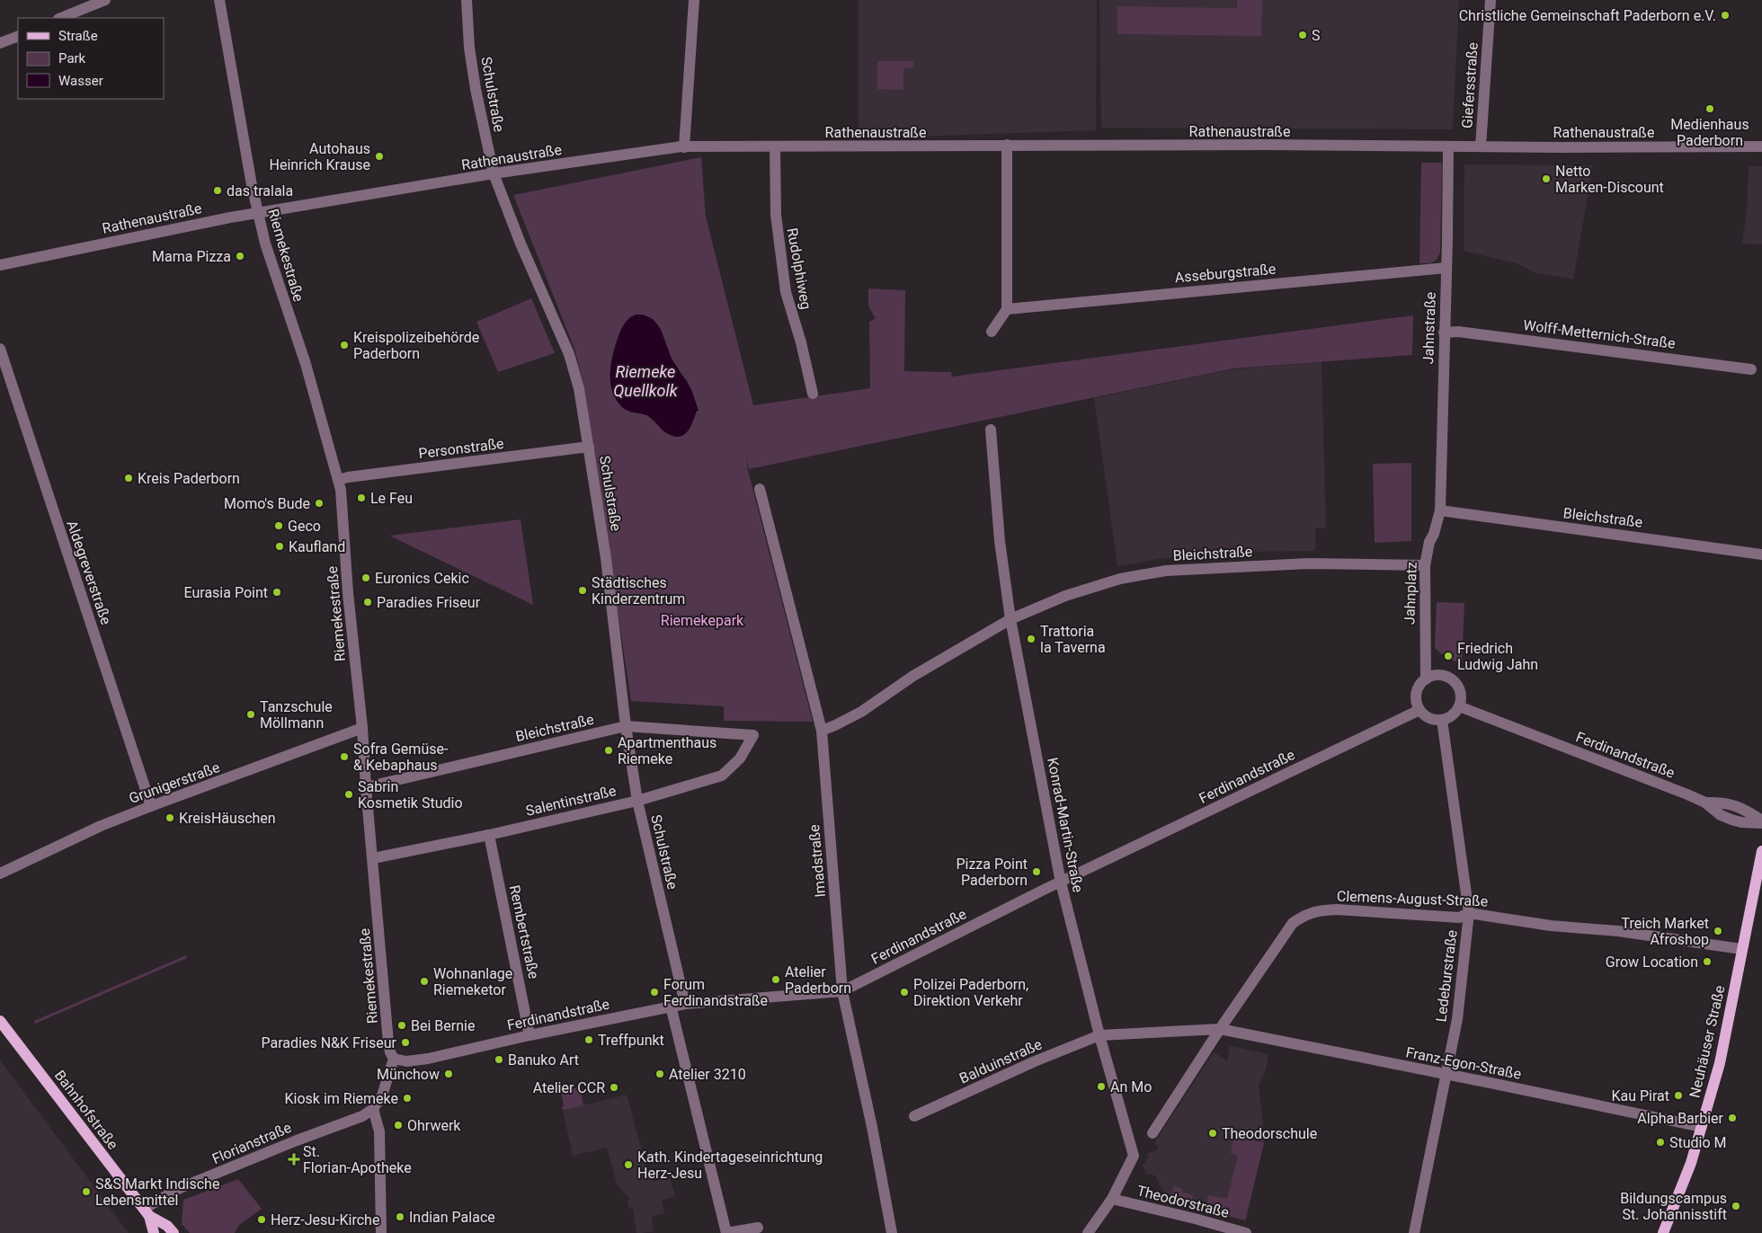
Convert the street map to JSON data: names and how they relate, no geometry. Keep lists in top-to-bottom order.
{
  "streets": {
    "main road": ["Neuhäuser Straße", "Bahnhofstraße"],
    "street": [
      "Giefersstraße",
      "Schulstraße",
      "Rathenaustraße",
      "Riemekestraße",
      "Rudolphiweg",
      "Asseburgstraße",
      "Jahnstraße",
      "Wolff-Metternich-Straße",
      "Personstraße",
      "Bleichstraße",
      "Aldegreverstraße",
      "Jahnplatz",
      "Ferdinandstraße",
      "Grunigerstraße",
      "Salentinstraße",
      "Konrad-Martin-Straße",
      "Imadstraße",
      "Clemens-August-Straße",
      "Rembertstraße",
      "Ledeburstraße",
      "Balduinstraße",
      "Franz-Egon-Straße",
      "Florianstraße",
      "Theodorstraße"
    ]
  },
  "crossings": [
    ["Giefersstraße", "Rathenaustraße"],
    ["Schulstraße", "Rathenaustraße"],
    ["Schulstraße", "Personstraße"],
    ["Schulstraße", "Bleichstraße"],
    ["Schulstraße", "Ferdinandstraße"],
    ["Schulstraße", "Salentinstraße"],
    ["Rathenaustraße", "Riemekestraße"],
    ["Rathenaustraße", "Rudolphiweg"],
    ["Rathenaustraße", "Jahnstraße"],
    ["Riemekestraße", "Personstraße"],
    ["Riemekestraße", "Bleichstraße"],
    ["Riemekestraße", "Ferdinandstraße"],
    ["Riemekestraße", "Grunigerstraße"],
    ["Riemekestraße", "Salentinstraße"],
    ["Asseburgstraße", "Jahnstraße"],
    ["Jahnstraße", "Wolff-Metternich-Straße"],
    ["Jahnstraße", "Bleichstraße"],
    ["Jahnstraße", "Jahnplatz"],
    ["Bleichstraße", "Jahnplatz"],
    ["Bleichstraße", "Salentinstraße"],
    ["Bleichstraße", "Konrad-Martin-Straße"],
    ["Bleichstraße", "Imadstraße"],
    ["Aldegreverstraße", "Grunigerstraße"],
    ["Jahnplatz", "Ferdinandstraße"],
    ["Jahnplatz", "Ledeburstraße"],
    ["Ferdinandstraße", "Konrad-Martin-Straße"],
    ["Ferdinandstraße", "Imadstraße"],
    ["Ferdinandstraße", "Rembertstraße"],
    ["Ferdinandstraße", "Ledeburstraße"],
    ["Salentinstraße", "Rembertstraße"],
    ["Konrad-Martin-Straße", "Balduinstraße"],
    ["Konrad-Martin-Straße", "Franz-Egon-Straße"],
    ["Konrad-Martin-Straße", "Theodorstraße"],
    ["Clemens-August-Straße", "Ledeburstraße"],
    ["Clemens-August-Straße", "Neuhäuser Straße"],
    ["Clemens-August-Straße", "Franz-Egon-Straße"],
    ["Ledeburstraße", "Franz-Egon-Straße"],
    ["Neuhäuser Straße", "Franz-Egon-Straße"],
    ["Balduinstraße", "Franz-Egon-Straße"],
    ["Bahnhofstraße", "Florianstraße"]
  ],
  "water": ["Riemeke Quellkolk"],
  "parks": ["Riemekepark"],
  "places": {
    "other": [
      "Christliche Gemeinschaft Paderborn e.V.",
      "S",
      "Medienhaus Paderborn",
      "Autohaus Heinrich Krause",
      "Netto Marken-Discount",
      "das tralala",
      "Mama Pizza",
      "Kreispolizeibehörde Paderborn",
      "Kreis Paderborn",
      "Le Feu",
      "Momo's Bude",
      "Geco",
      "Kaufland",
      "Euronics Cekic",
      "Städtisches Kinderzentrum",
      "Eurasia Point",
      "Paradies Friseur",
      "Trattoria la Taverna",
      "Friedrich Ludwig Jahn",
      "Tanzschule Möllmann",
      "Apartmenthaus Riemeke",
      "Sofra Gemüse- & Kebaphaus",
      "Sabrin Kosmetik Studio",
      "KreisHäuschen",
      "Pizza Point Paderborn",
      "Treich Market Afroshop",
      "Grow Location",
      "Atelier Paderborn",
      "Wohnanlage Riemeketor",
      "Forum Ferdinandstraße",
      "Polizei Paderborn, Direktion Verkehr",
      "Bei Bernie",
      "Treffpunkt",
      "Paradies N&K Friseur",
      "Banuko Art",
      "Münchow",
      "Atelier 3210",
      "An Mo",
      "Atelier CCR",
      "Kau Pirat",
      "Kiosk im Riemeke",
      "Alpha Barbier",
      "Ohrwerk",
      "Theodorschule",
      "Studio M",
      "Kath. Kindertageseinrichtung Herz-Jesu",
      "S&S Markt Indische Lebensmittel",
      "Bildungscampus St. Johannisstift",
      "Indian Palace",
      "Herz-Jesu-Kirche"
    ],
    "health": ["St. Florian-Apotheke"]
  },
  "legend": ["Straße", "Park", "Wasser"]
}
